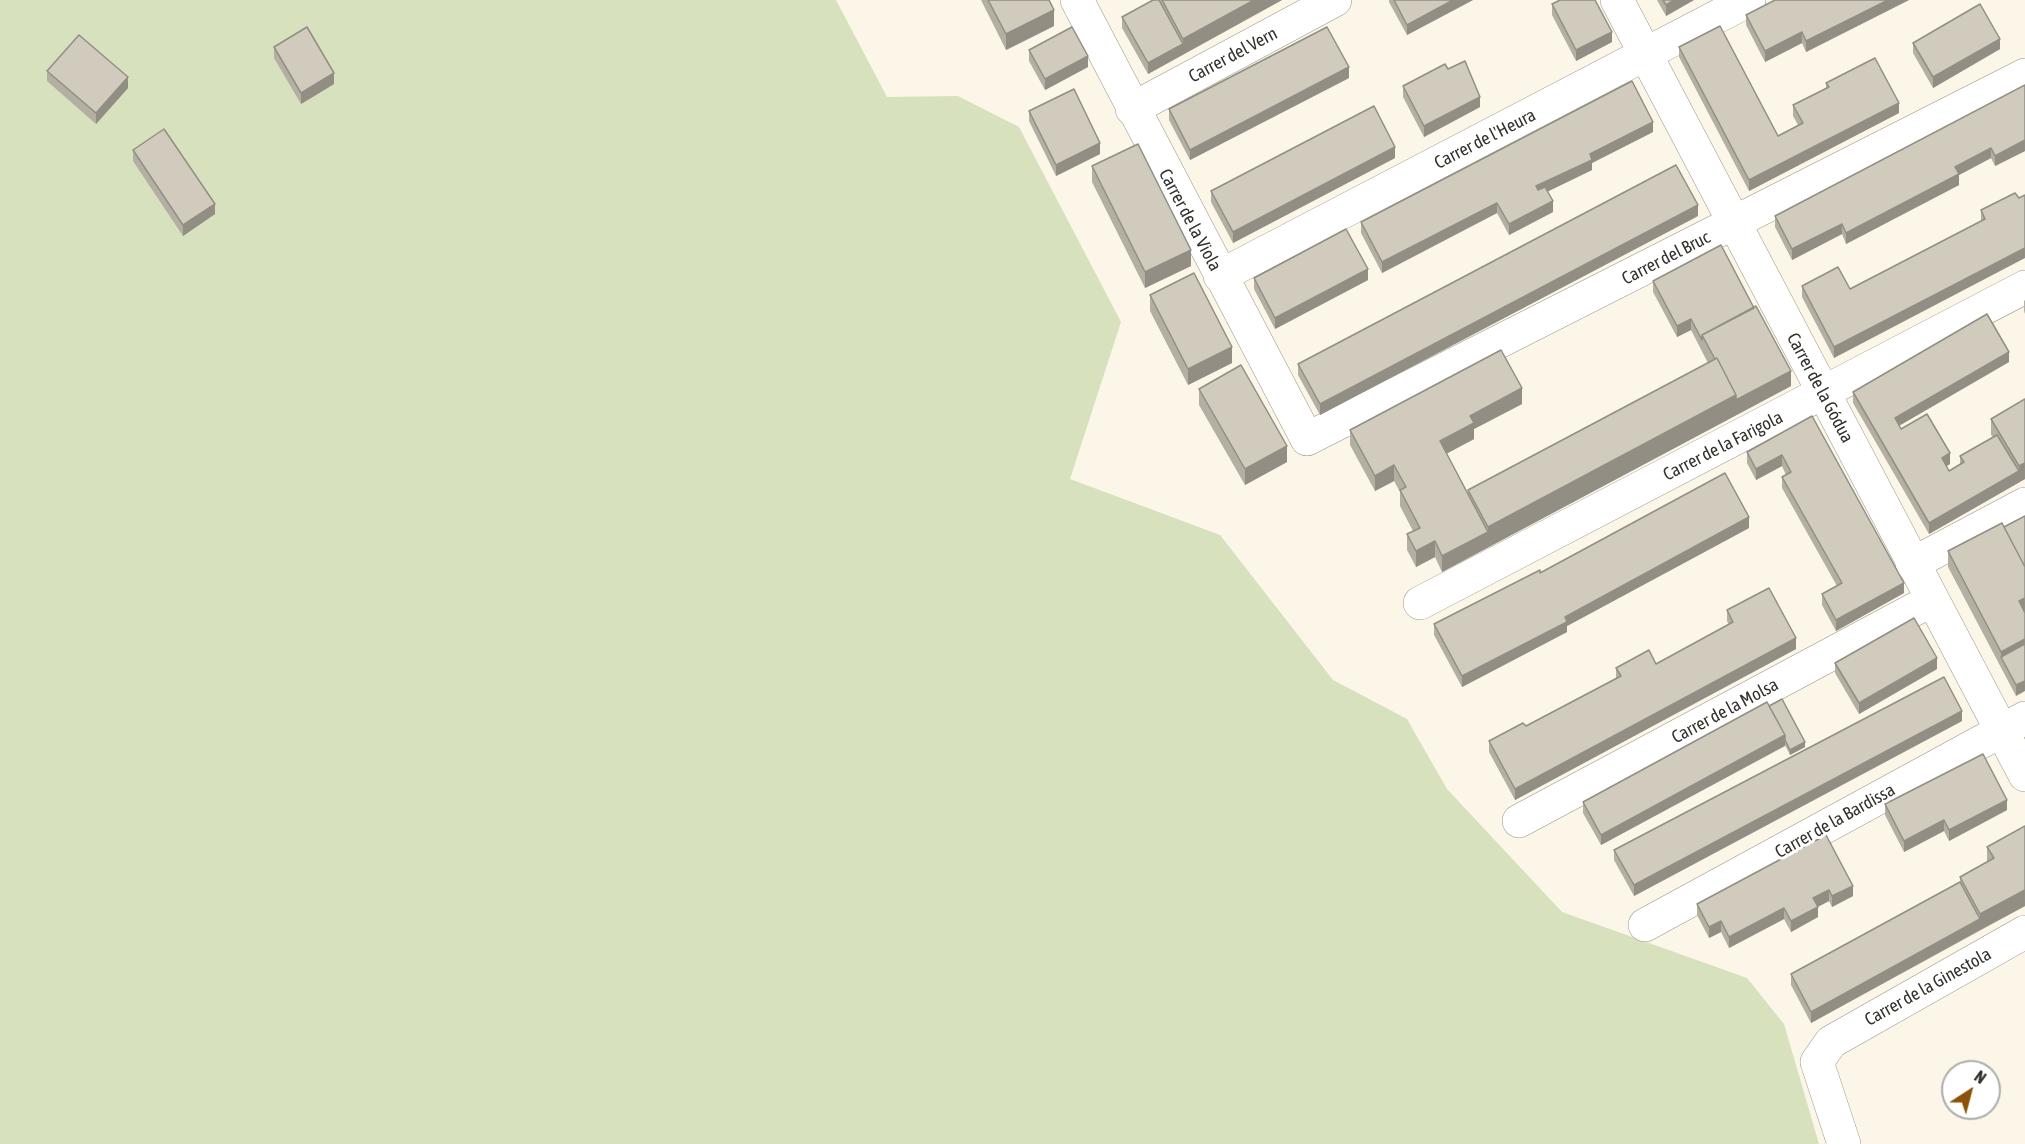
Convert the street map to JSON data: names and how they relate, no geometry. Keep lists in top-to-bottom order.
{
  "streets": {
    "street": [
      "Carrer del Vern",
      "Carrer de l'Heura",
      "Carrer de la Viola",
      "Carrer del Bruc",
      "Carrer de la Gódua",
      "Carrer de la Farigola",
      "Carrer de la Molsa",
      "Carrer de la Bardissa",
      "Carrer de la Ginestola"
    ]
  },
  "crossings": [
    ["Carrer del Vern", "Carrer de la Viola"],
    ["Carrer de l'Heura", "Carrer de la Viola"],
    ["Carrer de l'Heura", "Carrer de la Gódua"],
    ["Carrer de la Viola", "Carrer del Bruc"],
    ["Carrer del Bruc", "Carrer de la Gódua"],
    ["Carrer de la Gódua", "Carrer de la Farigola"],
    ["Carrer de la Gódua", "Carrer de la Molsa"],
    ["Carrer de la Gódua", "Carrer de la Bardissa"]
  ],
  "north": "top right"
}
